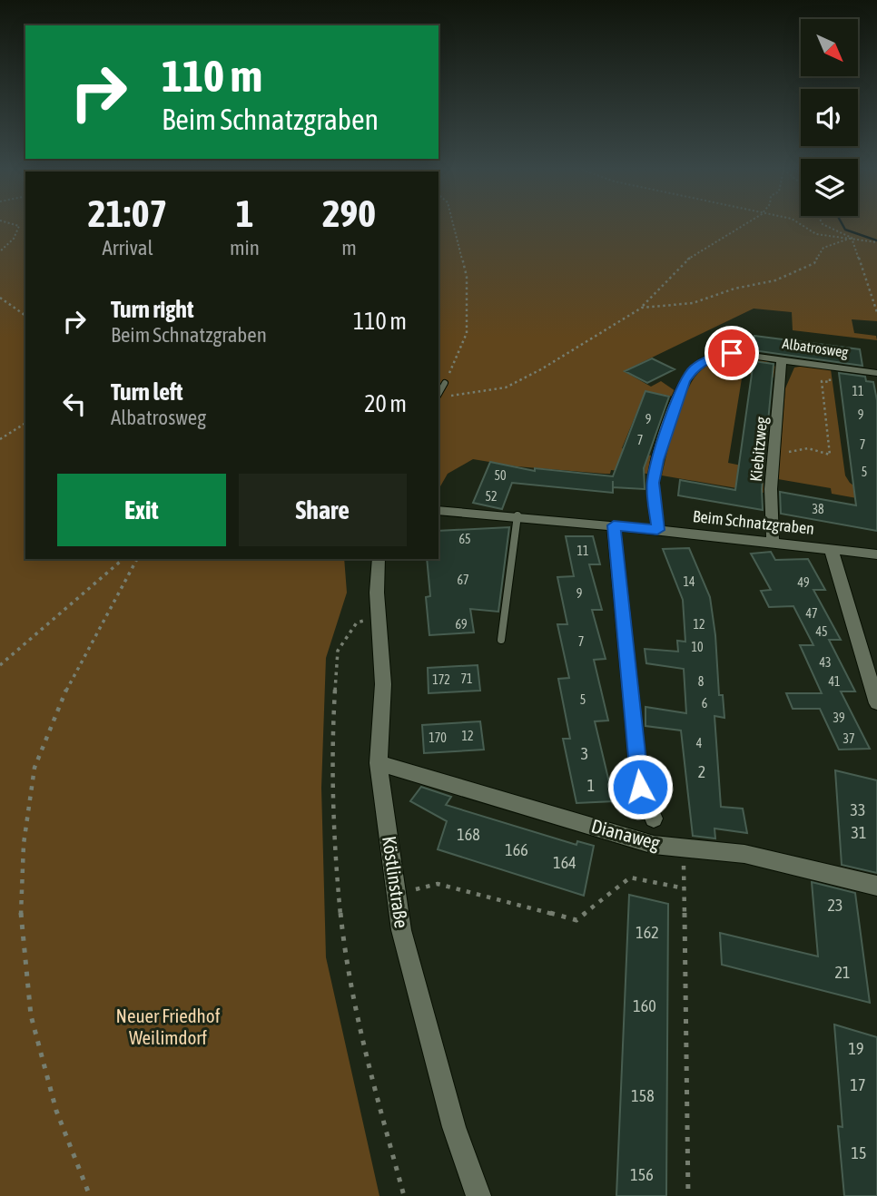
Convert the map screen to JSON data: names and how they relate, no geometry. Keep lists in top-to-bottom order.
{
  "streets": {
    "street": [
      "Albatrosweg",
      "Kiebitzweg",
      "Beim Schnatzgraben",
      "Dianaweg",
      "Köstlinstraße"
    ]
  },
  "crossings": [
    ["Albatrosweg", "Kiebitzweg"],
    ["Albatrosweg", "Beim Schnatzgraben"],
    ["Kiebitzweg", "Beim Schnatzgraben"],
    ["Dianaweg", "Köstlinstraße"]
  ],
  "parks": ["Neuer Friedhof Weilimdorf"],
  "house_numbers": [
    "11",
    "9",
    "9",
    "7",
    "7",
    "5",
    "50",
    "52",
    "38",
    "65",
    "11",
    "67",
    "14",
    "49",
    "9",
    "47",
    "69",
    "12",
    "45",
    "7",
    "10",
    "43",
    "71",
    "172",
    "8",
    "41",
    "5",
    "6",
    "39",
    "12",
    "170",
    "37",
    "4",
    "3",
    "2",
    "1",
    "33",
    "31",
    "168",
    "166",
    "164",
    "23",
    "162",
    "21",
    "160",
    "19",
    "17",
    "158",
    "15",
    "156"
  ],
  "north": "bottom right",
  "page": {
    "turn": ["110 m", "Beim Schnatzgraben"],
    "eta": [
      "21:07",
      "Arrival",
      "1",
      "min",
      "290",
      "m"
    ],
    "list": [
      {
        "name": "Turn right",
        "note": "Beim Schnatzgraben",
        "value": "110 m"
      },
      {
        "name": "Turn left",
        "note": "Albatrosweg",
        "value": "20 m"
      }
    ],
    "buttons": ["Exit", "Share"]
  }
}
